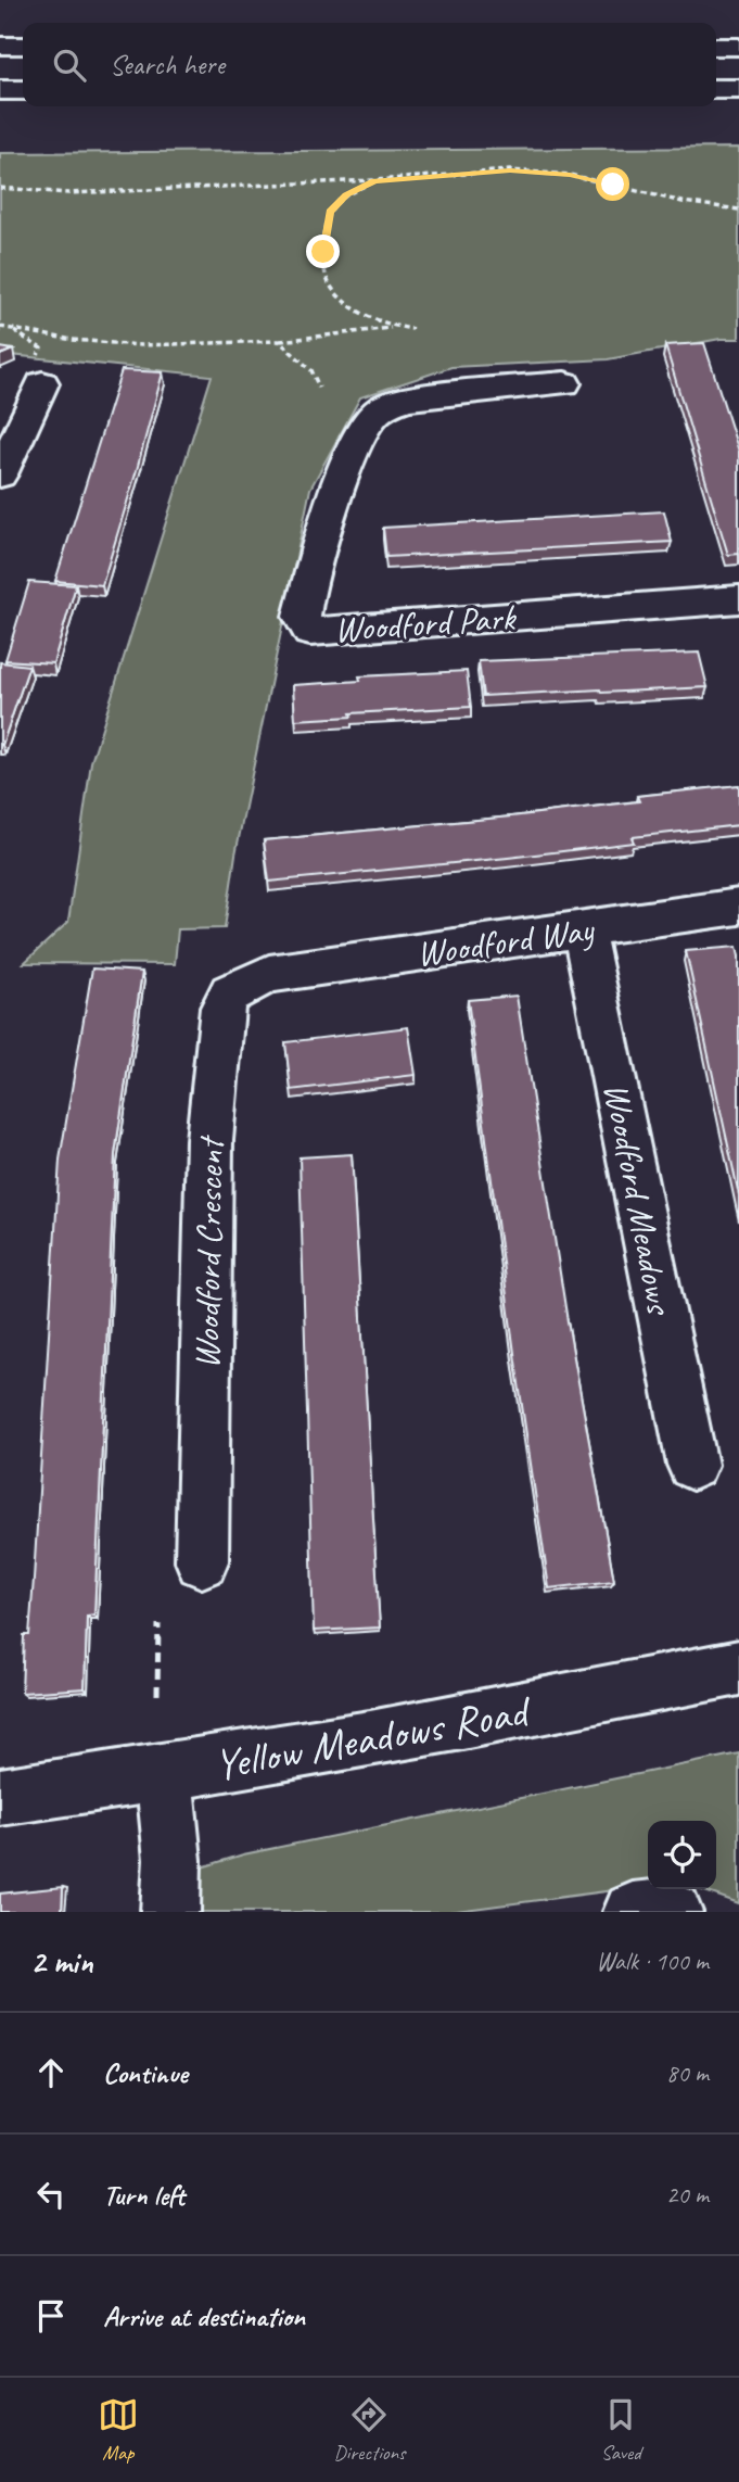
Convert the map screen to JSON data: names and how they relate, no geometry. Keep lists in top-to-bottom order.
{
  "streets": {
    "main road": [
      "Woodford Park",
      "Woodford Way",
      "Woodford Meadows",
      "Woodford Crescent",
      "Yellow Meadows Road"
    ]
  },
  "crossings": [
    ["Woodford Way", "Woodford Meadows"],
    ["Woodford Way", "Woodford Crescent"]
  ],
  "page": {
    "search": "Search here",
    "heading": ["2 min", "Walk · 100 m"],
    "list": [
      ["Continue", "80 m"],
      ["Turn left", "20 m"],
      "Arrive at destination"
    ],
    "nav": ["Map", "Directions", "Saved"]
  }
}
